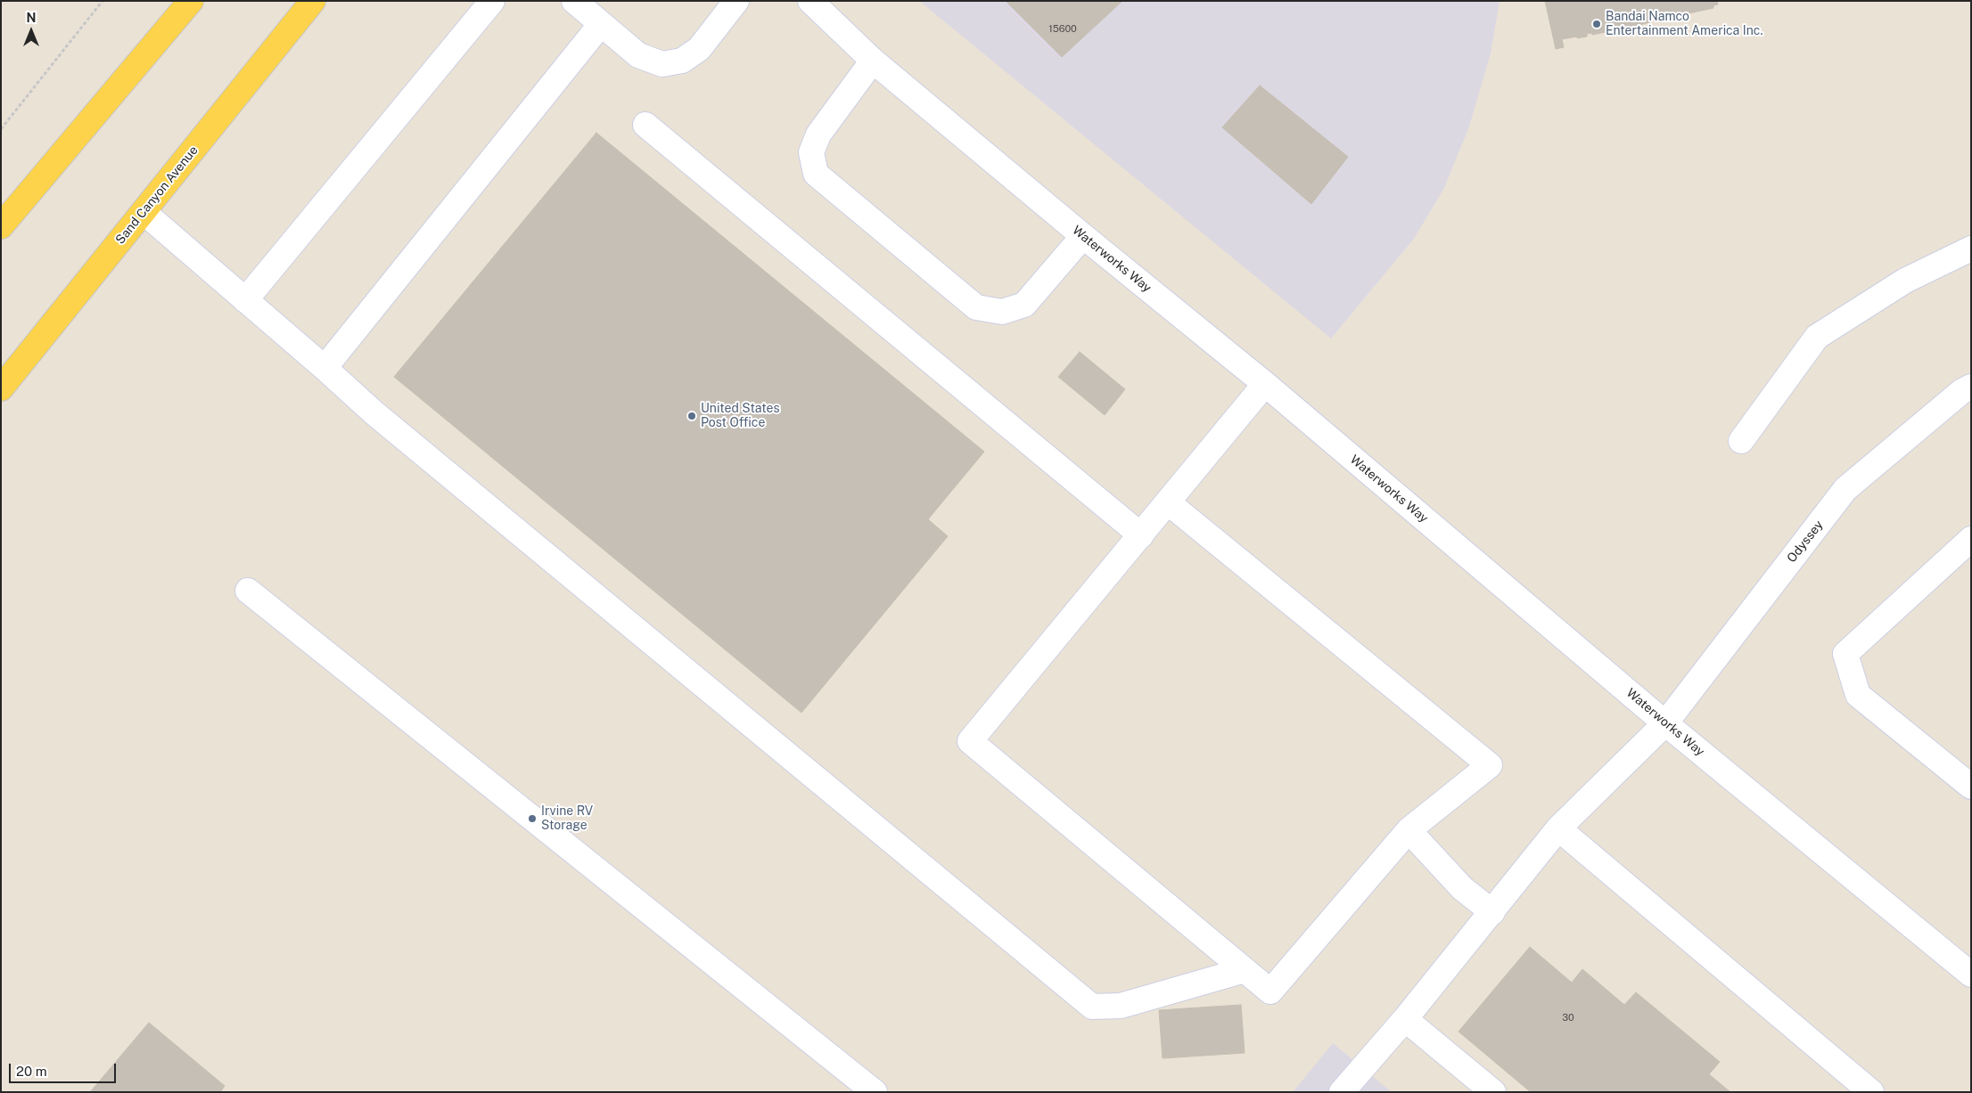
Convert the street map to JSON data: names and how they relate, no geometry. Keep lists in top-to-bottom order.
{
  "streets": {
    "main road": ["Sand Canyon Avenue"],
    "street": ["Waterworks Way", "Odyssey"]
  },
  "crossings": [
    ["Waterworks Way", "Odyssey"]
  ],
  "places": ["Bandai Namco Entertainment America Inc.", "United States Post Office", "Irvine RV Storage"],
  "house_numbers": ["15600", "30"],
  "scale_bar": "20 m",
  "north": "top"
}
